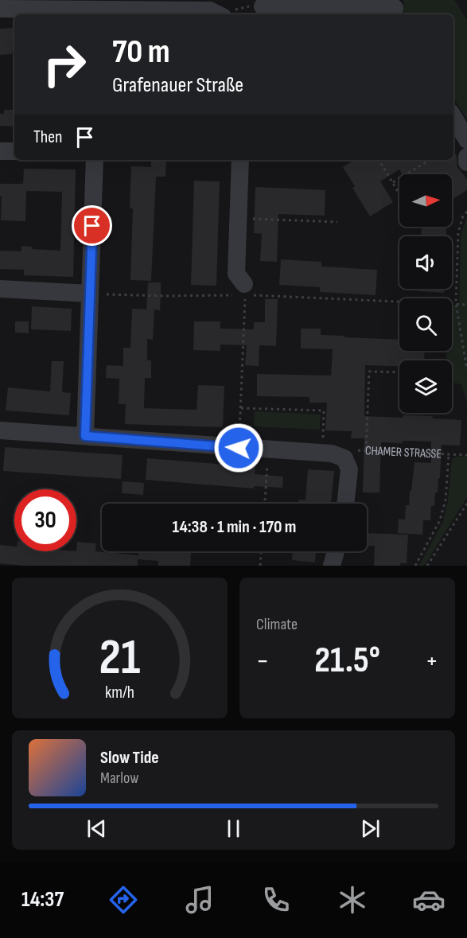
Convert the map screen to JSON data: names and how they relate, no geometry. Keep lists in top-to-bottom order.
{
  "streets": {
    "path": ["CHAMER STRASSE"]
  },
  "north": "right",
  "page": {
    "turn": ["70 m", "Grafenauer Straße"],
    "then": "Then",
    "limit": "30",
    "trip": "14:38 · 1 min · 170 m",
    "tile": "Climate",
    "heat": ["−", "21.5°", "+"],
    "song": ["Slow Tide", "Marlow"],
    "tabs": "14:37",
    "gauge": ["21", "km/h"]
  }
}
